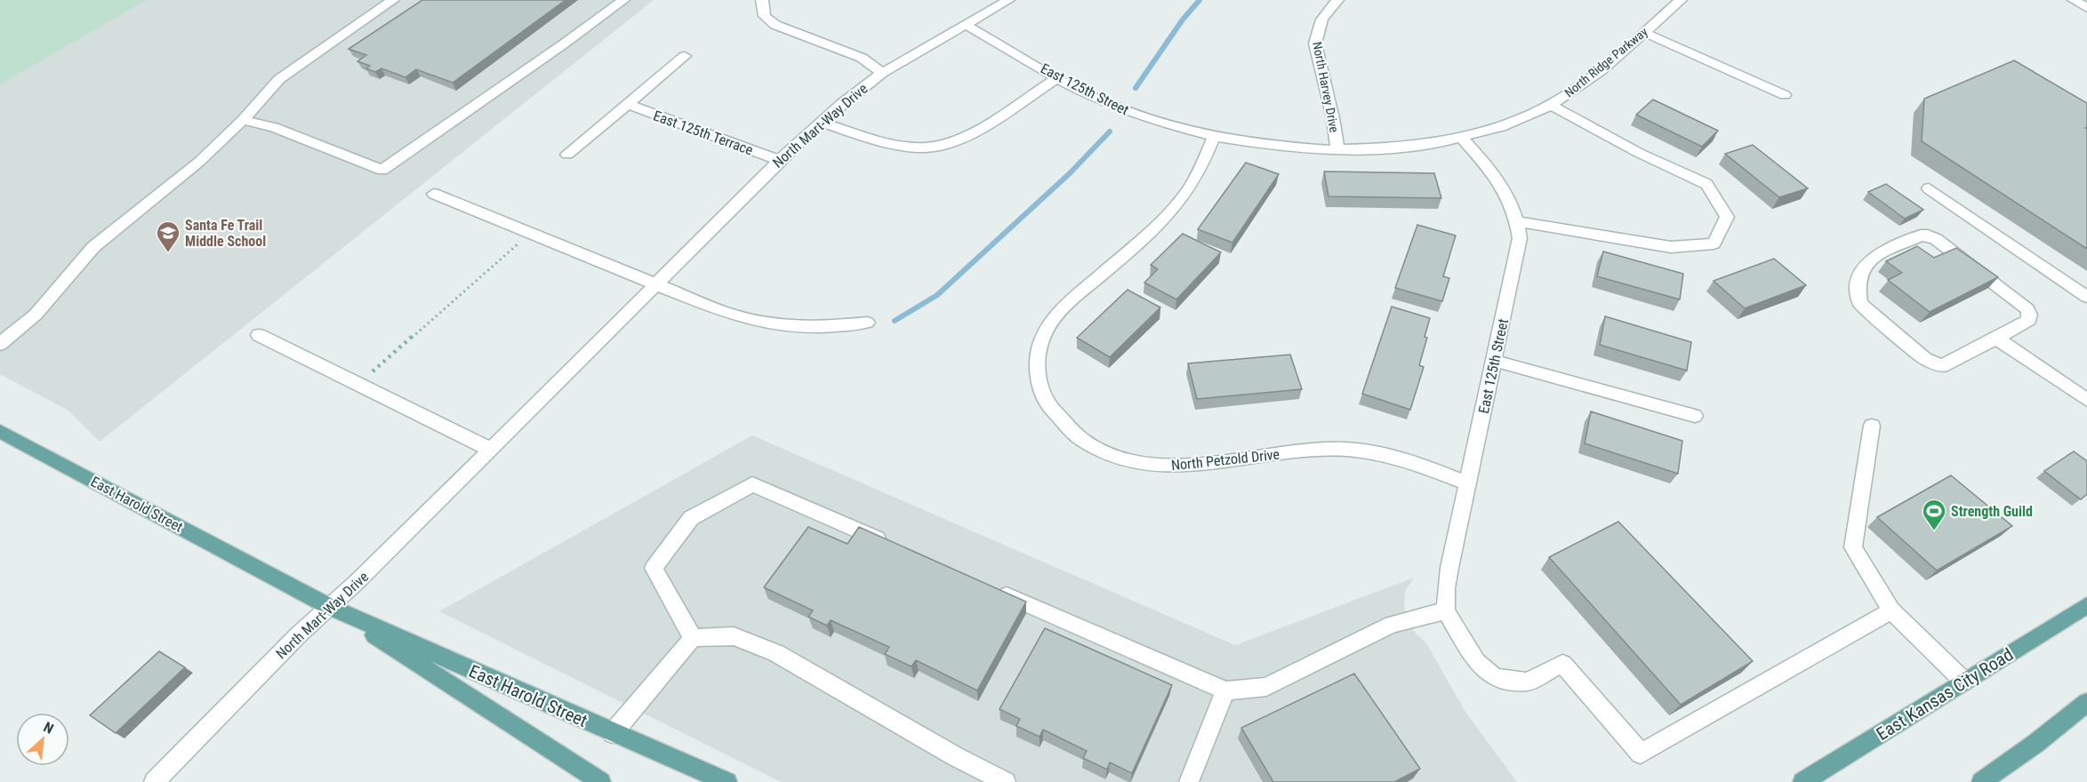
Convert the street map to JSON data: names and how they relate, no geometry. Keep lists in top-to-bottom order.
{
  "streets": {
    "main road": ["East Harold Street", "East Kansas City Road"],
    "street": [
      "North Ridge Parkway",
      "North Harvey Drive",
      "East 125th Street",
      "North Mart-Way Drive",
      "East 125th Terrace",
      "North Petzold Drive"
    ]
  },
  "crossings": [
    ["North Ridge Parkway", "North Harvey Drive"],
    ["North Ridge Parkway", "East 125th Street"],
    ["North Harvey Drive", "East 125th Street"],
    ["East 125th Street", "North Mart-Way Drive"],
    ["East 125th Street", "North Petzold Drive"],
    ["North Mart-Way Drive", "East 125th Terrace"],
    ["North Mart-Way Drive", "East Harold Street"]
  ],
  "places": {
    "school or university": ["Santa Fe Trail Middle School"],
    "sports": ["Strength Guild"]
  },
  "north": "top right"
}
